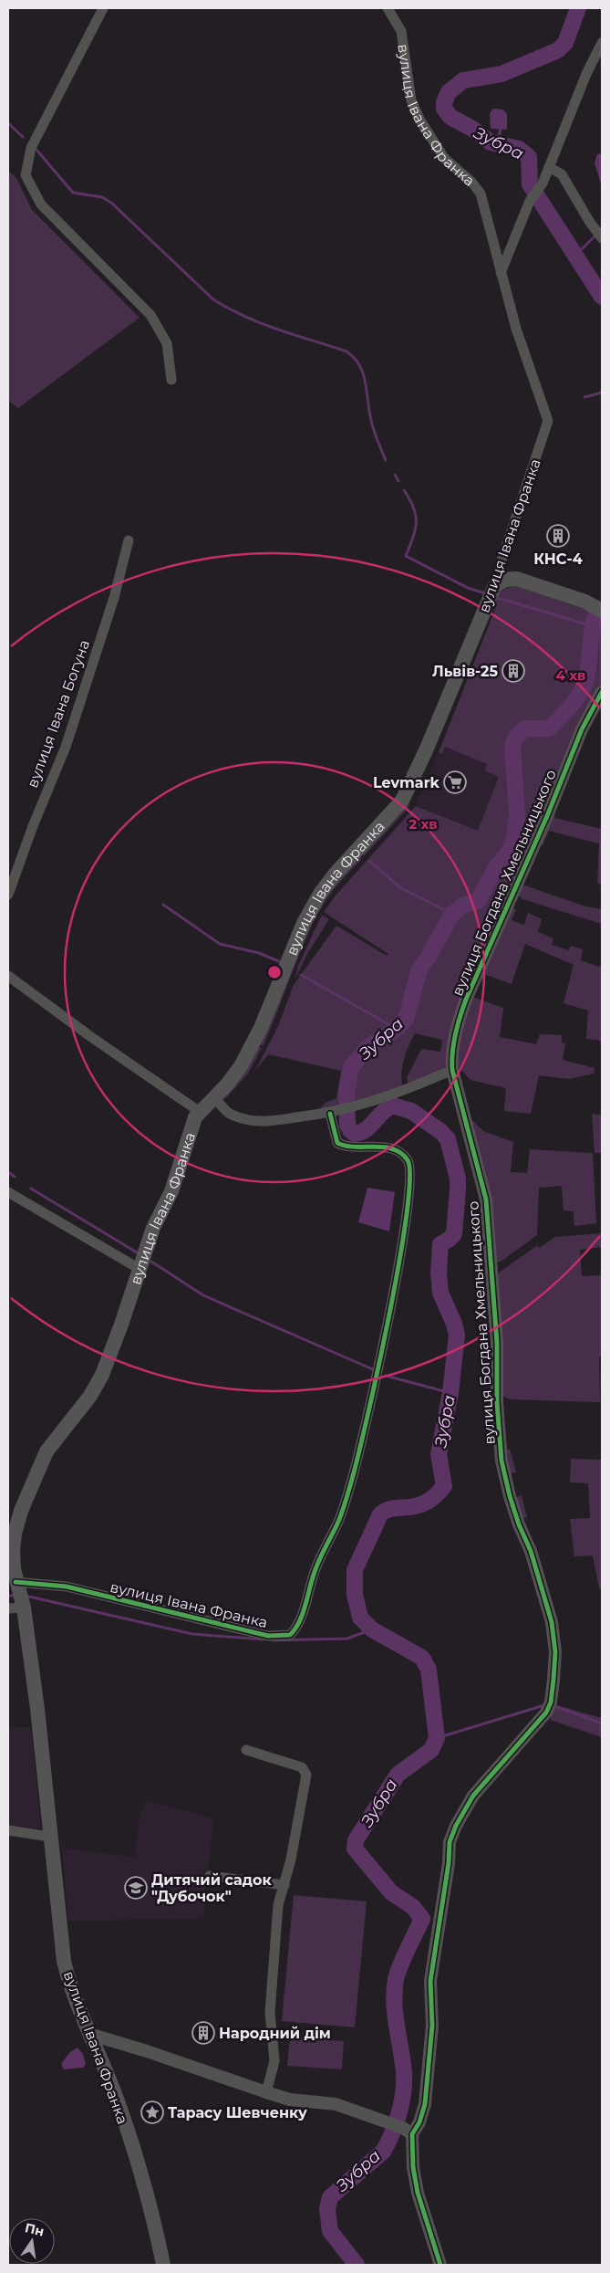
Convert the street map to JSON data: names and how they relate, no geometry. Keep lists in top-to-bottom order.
{
  "streets": {
    "main road": ["вулиця Івана Франка"],
    "street": ["вулиця Івана Богуна", "вулиця Богдана Хмельницького"]
  },
  "water": ["Зубра"],
  "places": {
    "building": ["КНС-4", "Львів-25", "Народний дім"],
    "supermarket": ["Levmark"],
    "school or university": ["Дитячий садок \"Дубочок\""],
    "place": ["Тарасу Шевченку"]
  },
  "north": "top",
  "rings": ["4 хв", "2 хв"]
}
